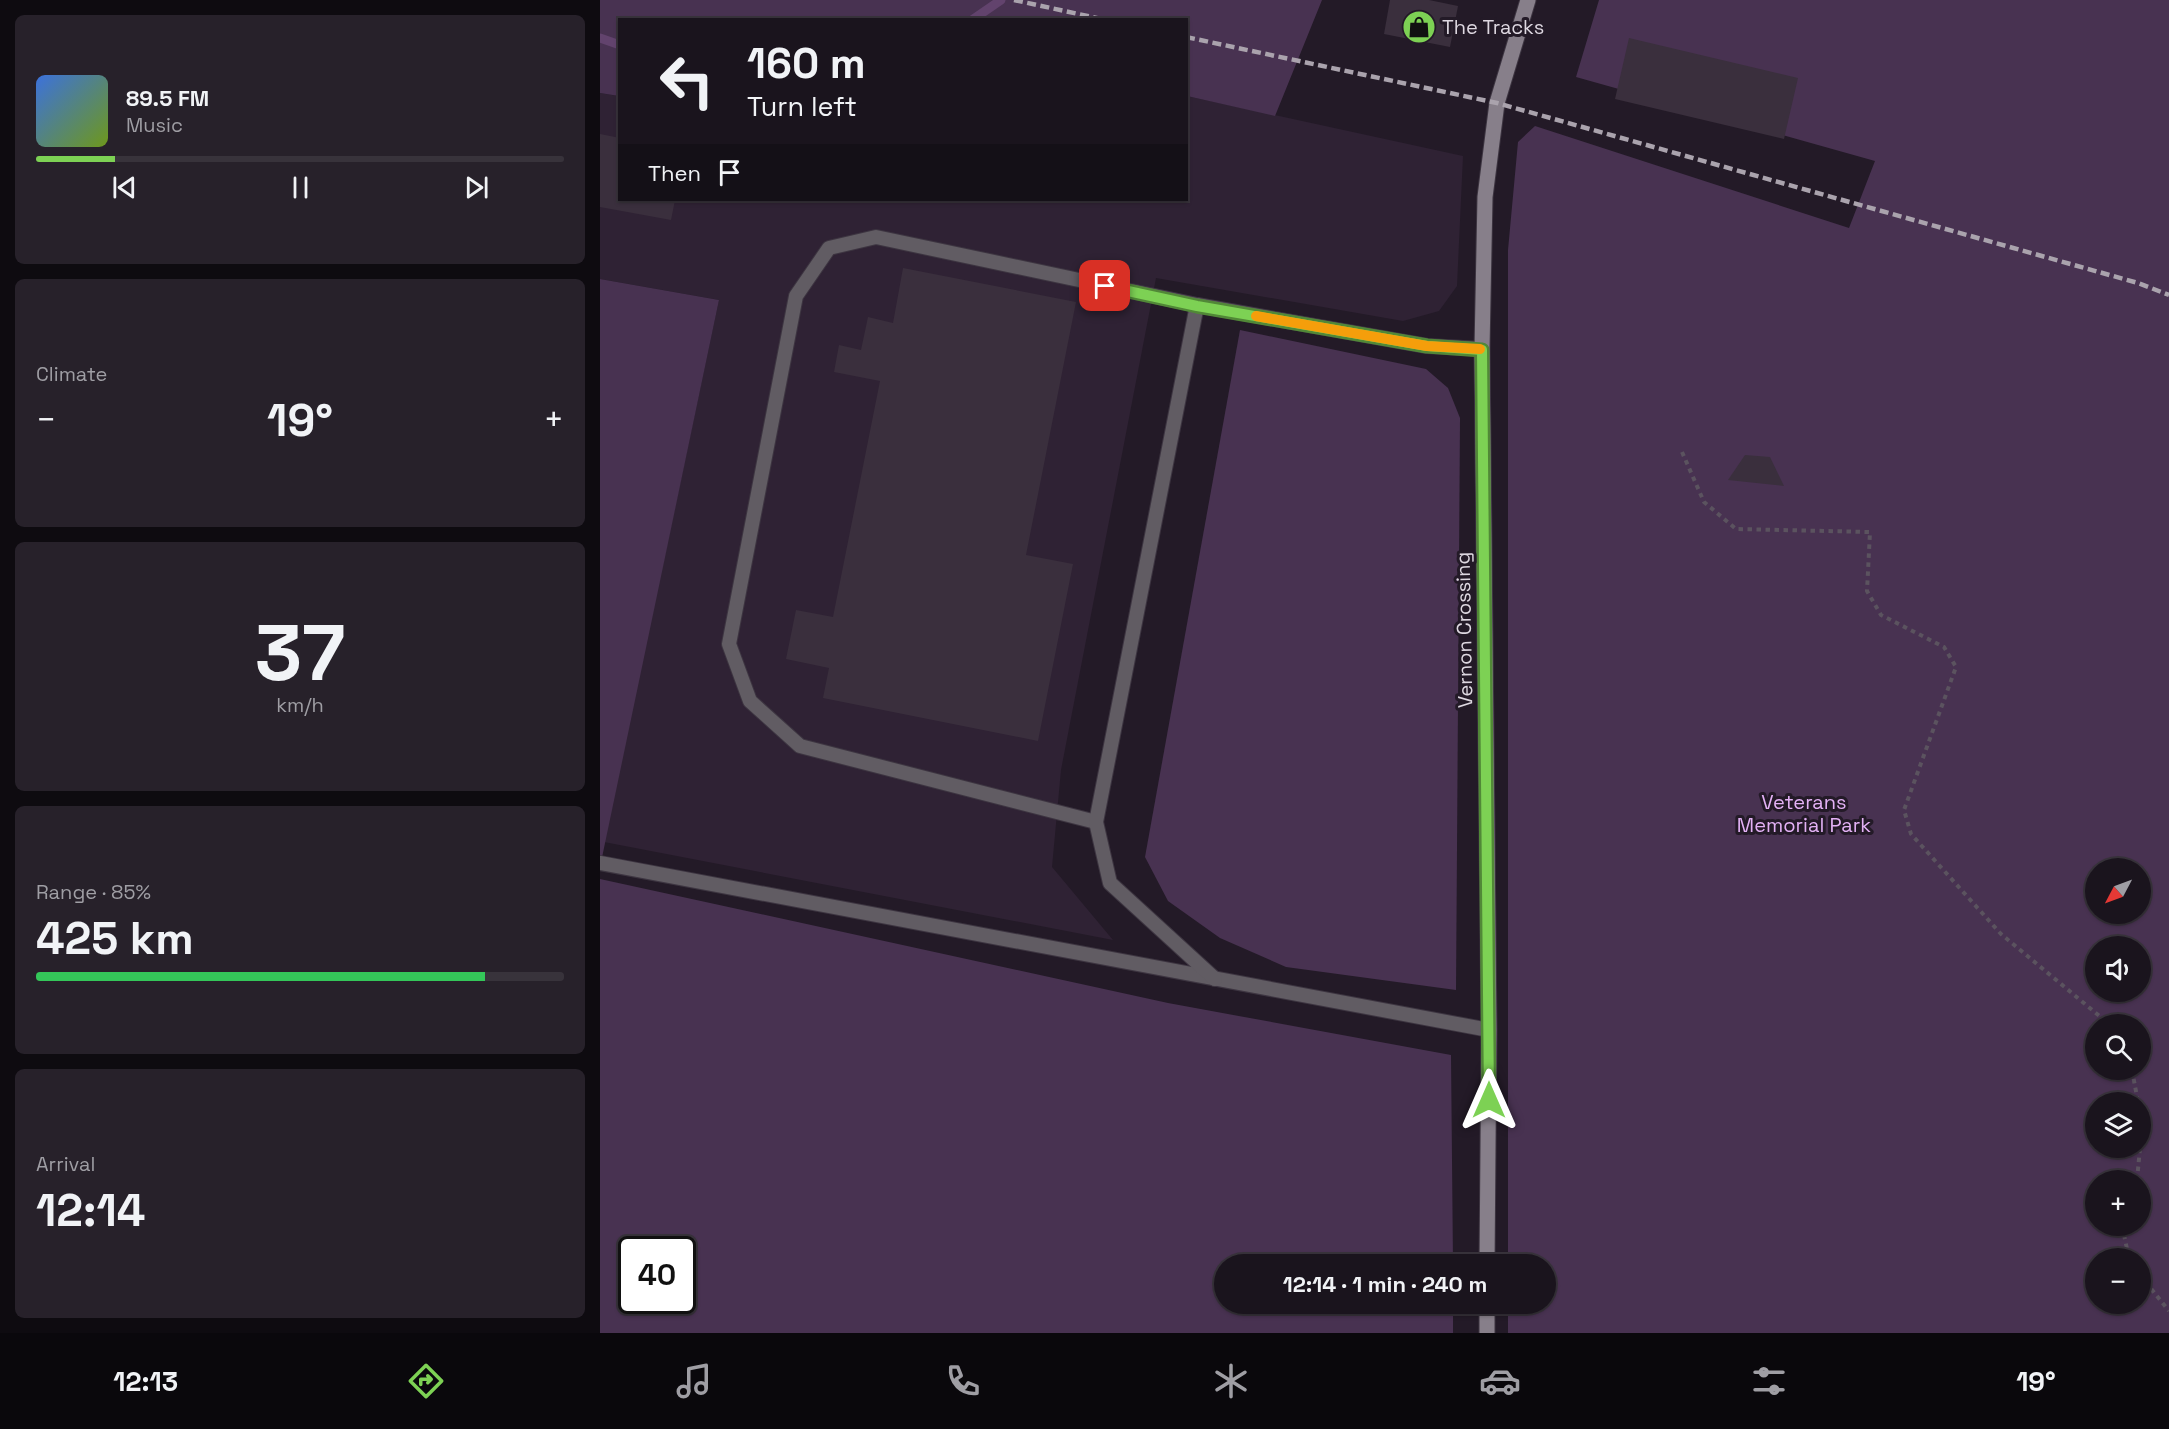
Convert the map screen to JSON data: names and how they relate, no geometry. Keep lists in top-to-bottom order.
{
  "streets": {
    "street": ["Vernon Crossing"]
  },
  "parks": ["Veterans Memorial Park"],
  "places": {
    "shop": ["The Tracks"]
  },
  "north": "bottom left",
  "page": {
    "turn": ["160 m", "Turn left"],
    "song": ["89.5 FM", "Music"],
    "then": "Then",
    "tile": [
      "Climate",
      ["37", "km/h"],
      ["Range · 85%", "425 km"],
      ["Arrival", "12:14"]
    ],
    "heat": ["−", "19°", "+"],
    "map_buttons": ["+", "−"],
    "limit": "40",
    "trip": "12:14 · 1 min · 240 m",
    "tabs": ["12:13", "19°"]
  }
}
